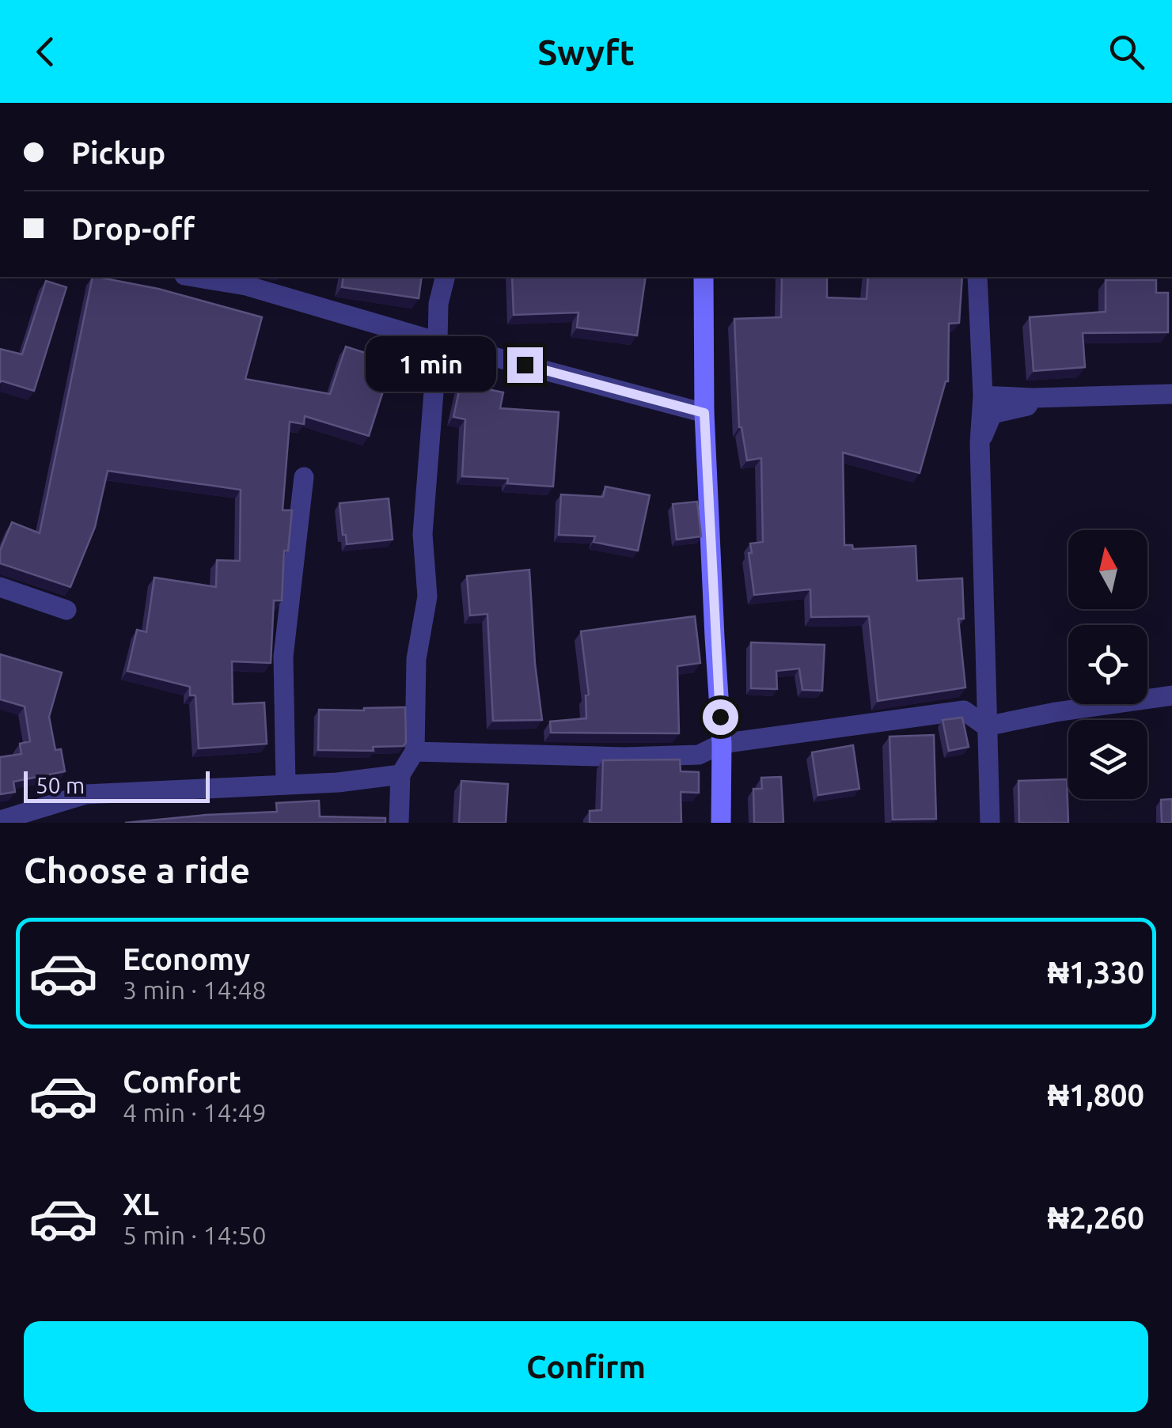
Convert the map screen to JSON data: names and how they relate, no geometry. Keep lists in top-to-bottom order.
{
  "scale_bar": "50 m",
  "north": "top",
  "page": {
    "header": "Swyft",
    "banner": ["Pickup", "Drop-off"],
    "bubble": "1 min",
    "scale": "50 m",
    "heading": "Choose a ride",
    "list": [
      {
        "name": "Economy",
        "note": "3 min · 14:48",
        "value": "₦1,330"
      },
      {
        "name": "Comfort",
        "note": "4 min · 14:49",
        "value": "₦1,800"
      },
      {
        "name": "XL",
        "note": "5 min · 14:50",
        "value": "₦2,260"
      }
    ],
    "buttons": "Confirm"
  }
}
